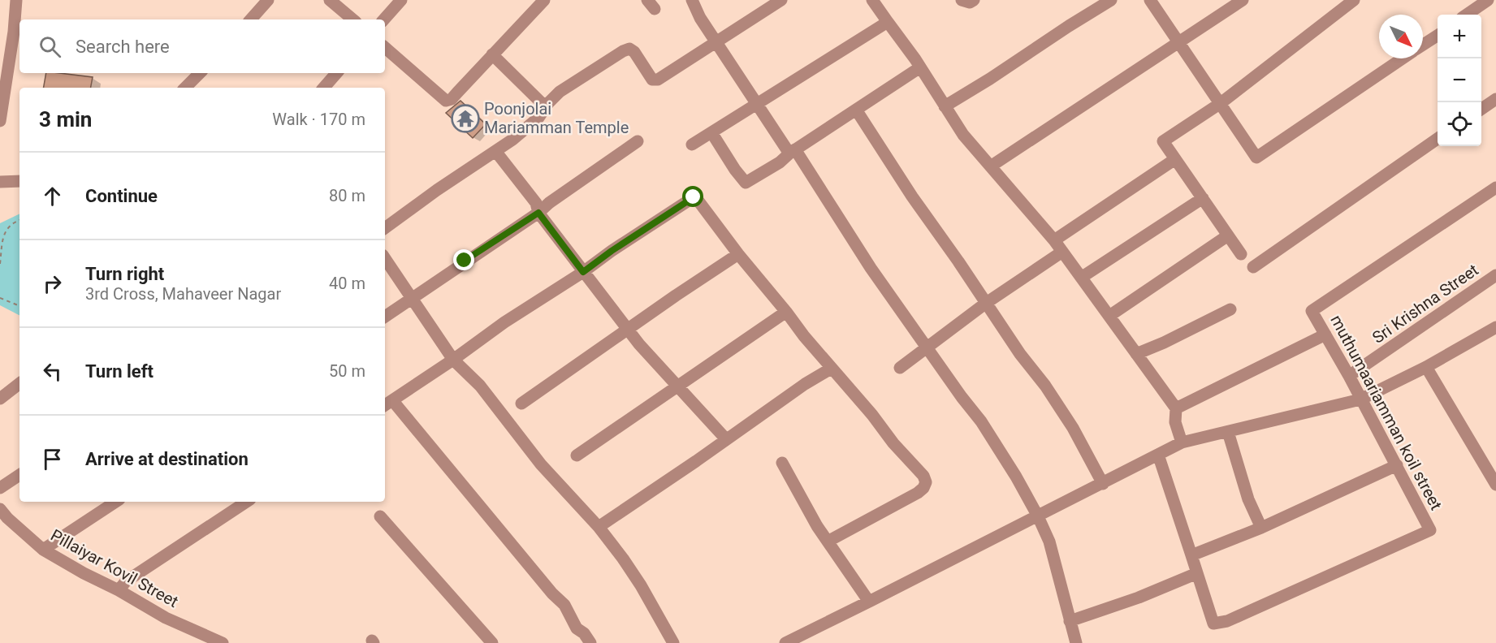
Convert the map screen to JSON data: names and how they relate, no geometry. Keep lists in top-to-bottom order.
{
  "streets": {
    "street": ["Sri Krishna Street", "muthumaariamman koil street", "Pillaiyar Kovil Street"]
  },
  "crossings": [
    ["Sri Krishna Street", "muthumaariamman koil street"]
  ],
  "places": {
    "temple": ["Poonjolai Mariamman Temple"]
  },
  "north": "bottom right",
  "page": {
    "map_buttons": ["+", "−"],
    "search": "Search here",
    "heading": ["3 min", "Walk · 170 m"],
    "list": [
      ["Continue", "80 m"],
      ["Turn right", "3rd Cross, Mahaveer Nagar", "40 m"],
      ["Turn left", "50 m"],
      "Arrive at destination"
    ]
  }
}
